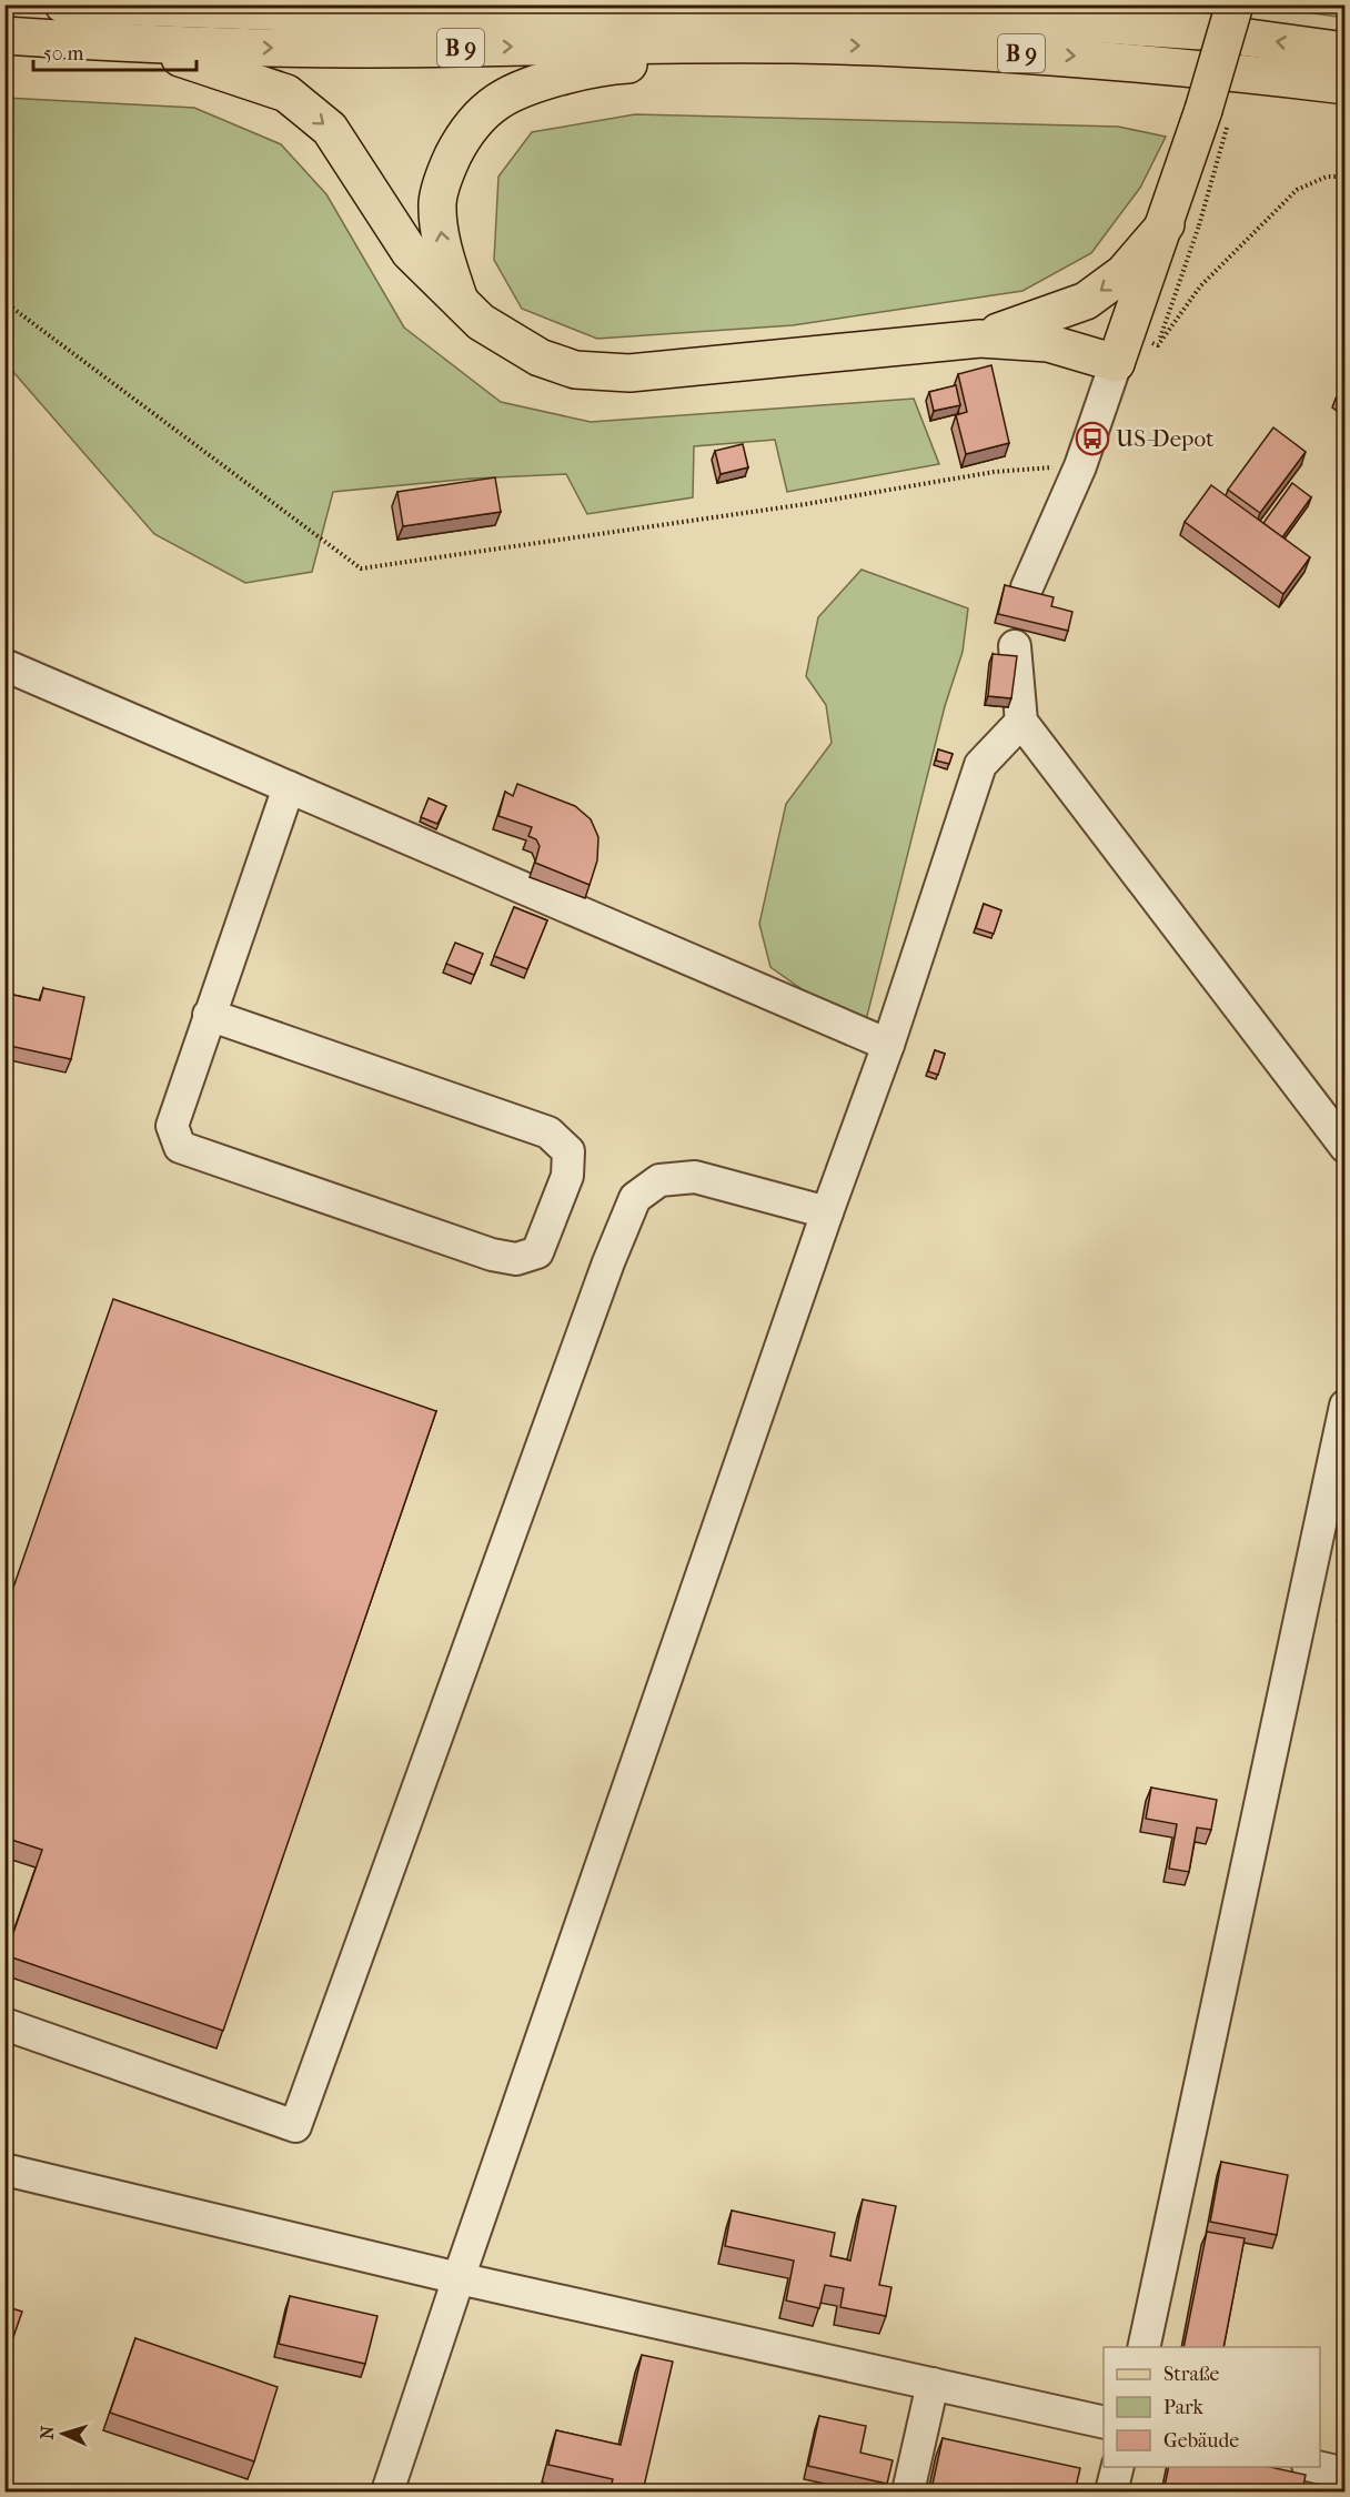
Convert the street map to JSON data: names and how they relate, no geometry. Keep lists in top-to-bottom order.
{
  "streets": {
    "main road": ["B 9"]
  },
  "places": {
    "bus stop": ["US-Depot"]
  },
  "legend": ["Straße", "Park", "Gebäude"],
  "scale_bar": "50 m",
  "north": "left"
}
